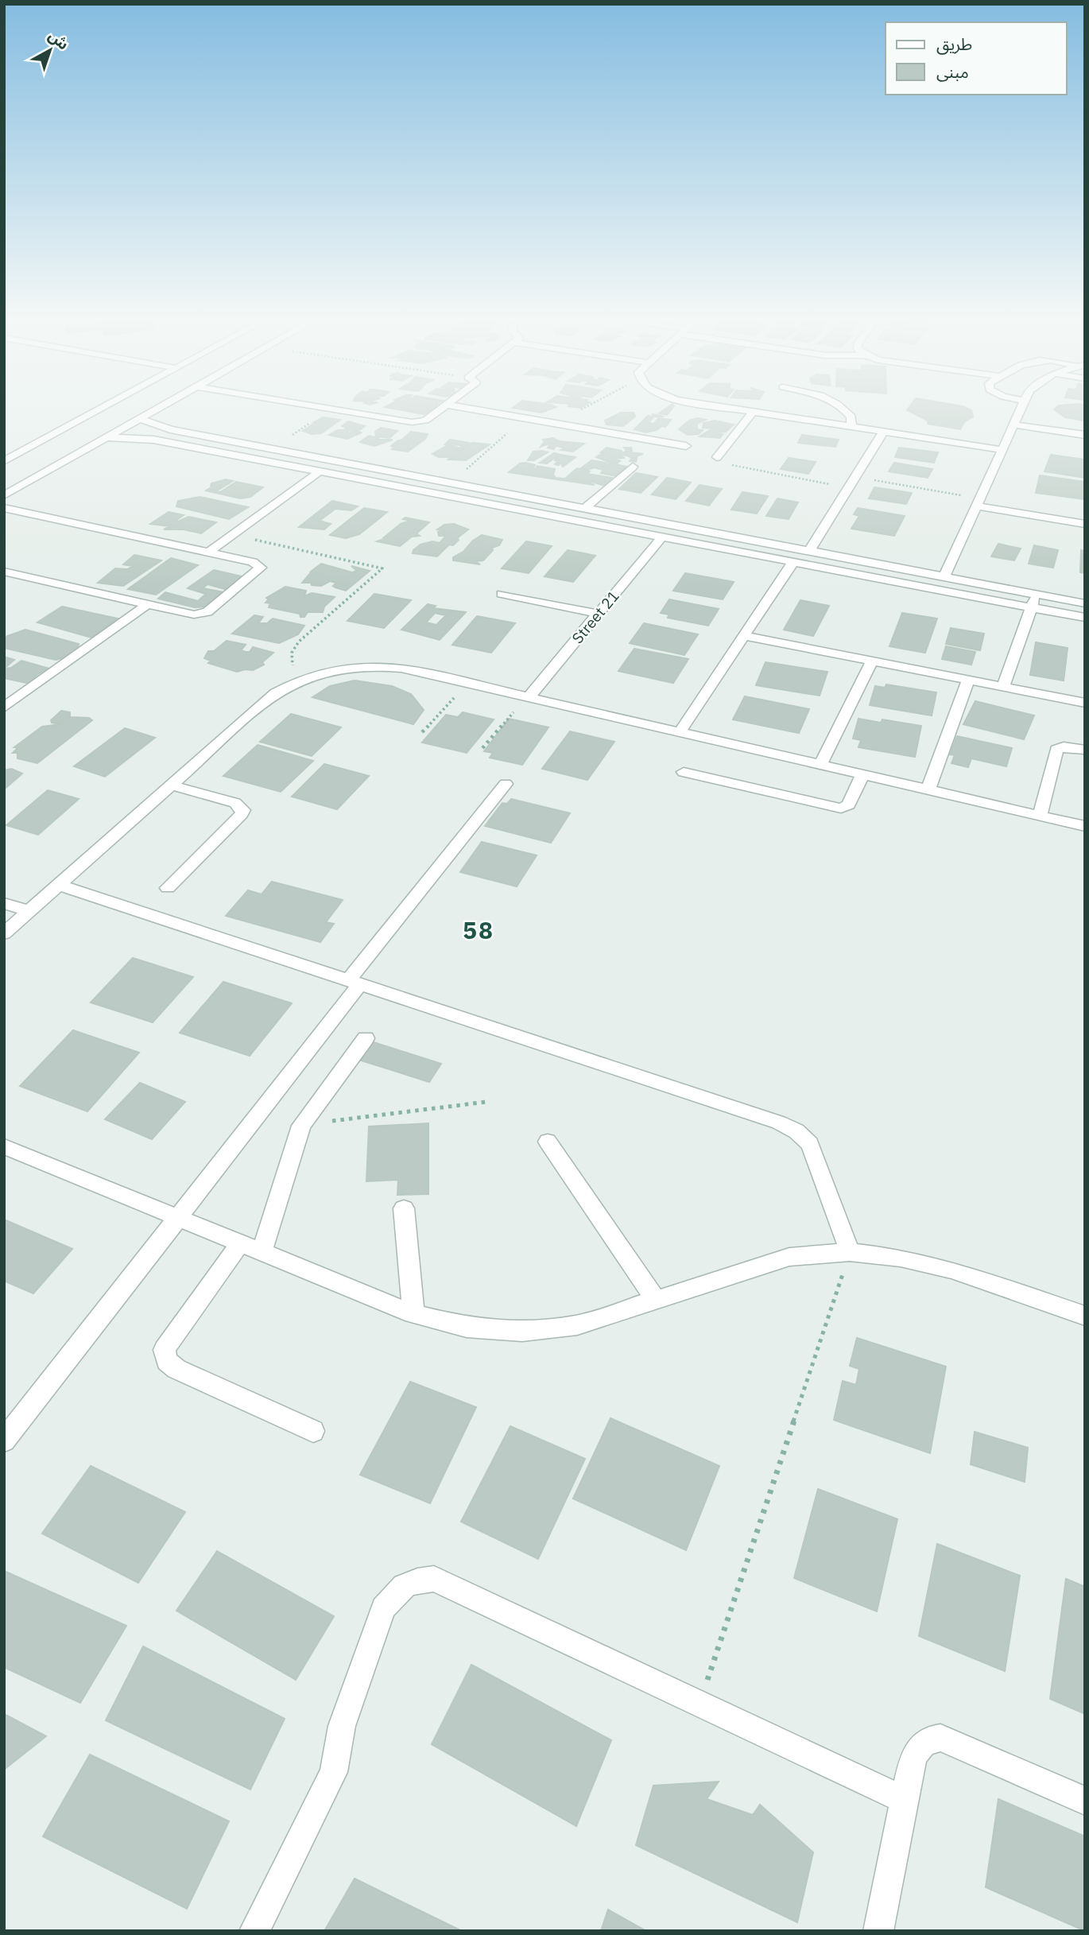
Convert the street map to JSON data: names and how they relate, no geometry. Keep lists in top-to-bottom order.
{
  "streets": {
    "street": ["Street 21"]
  },
  "districts": ["58"],
  "legend": ["طريق", "مبنى"],
  "north": "top right"
}
